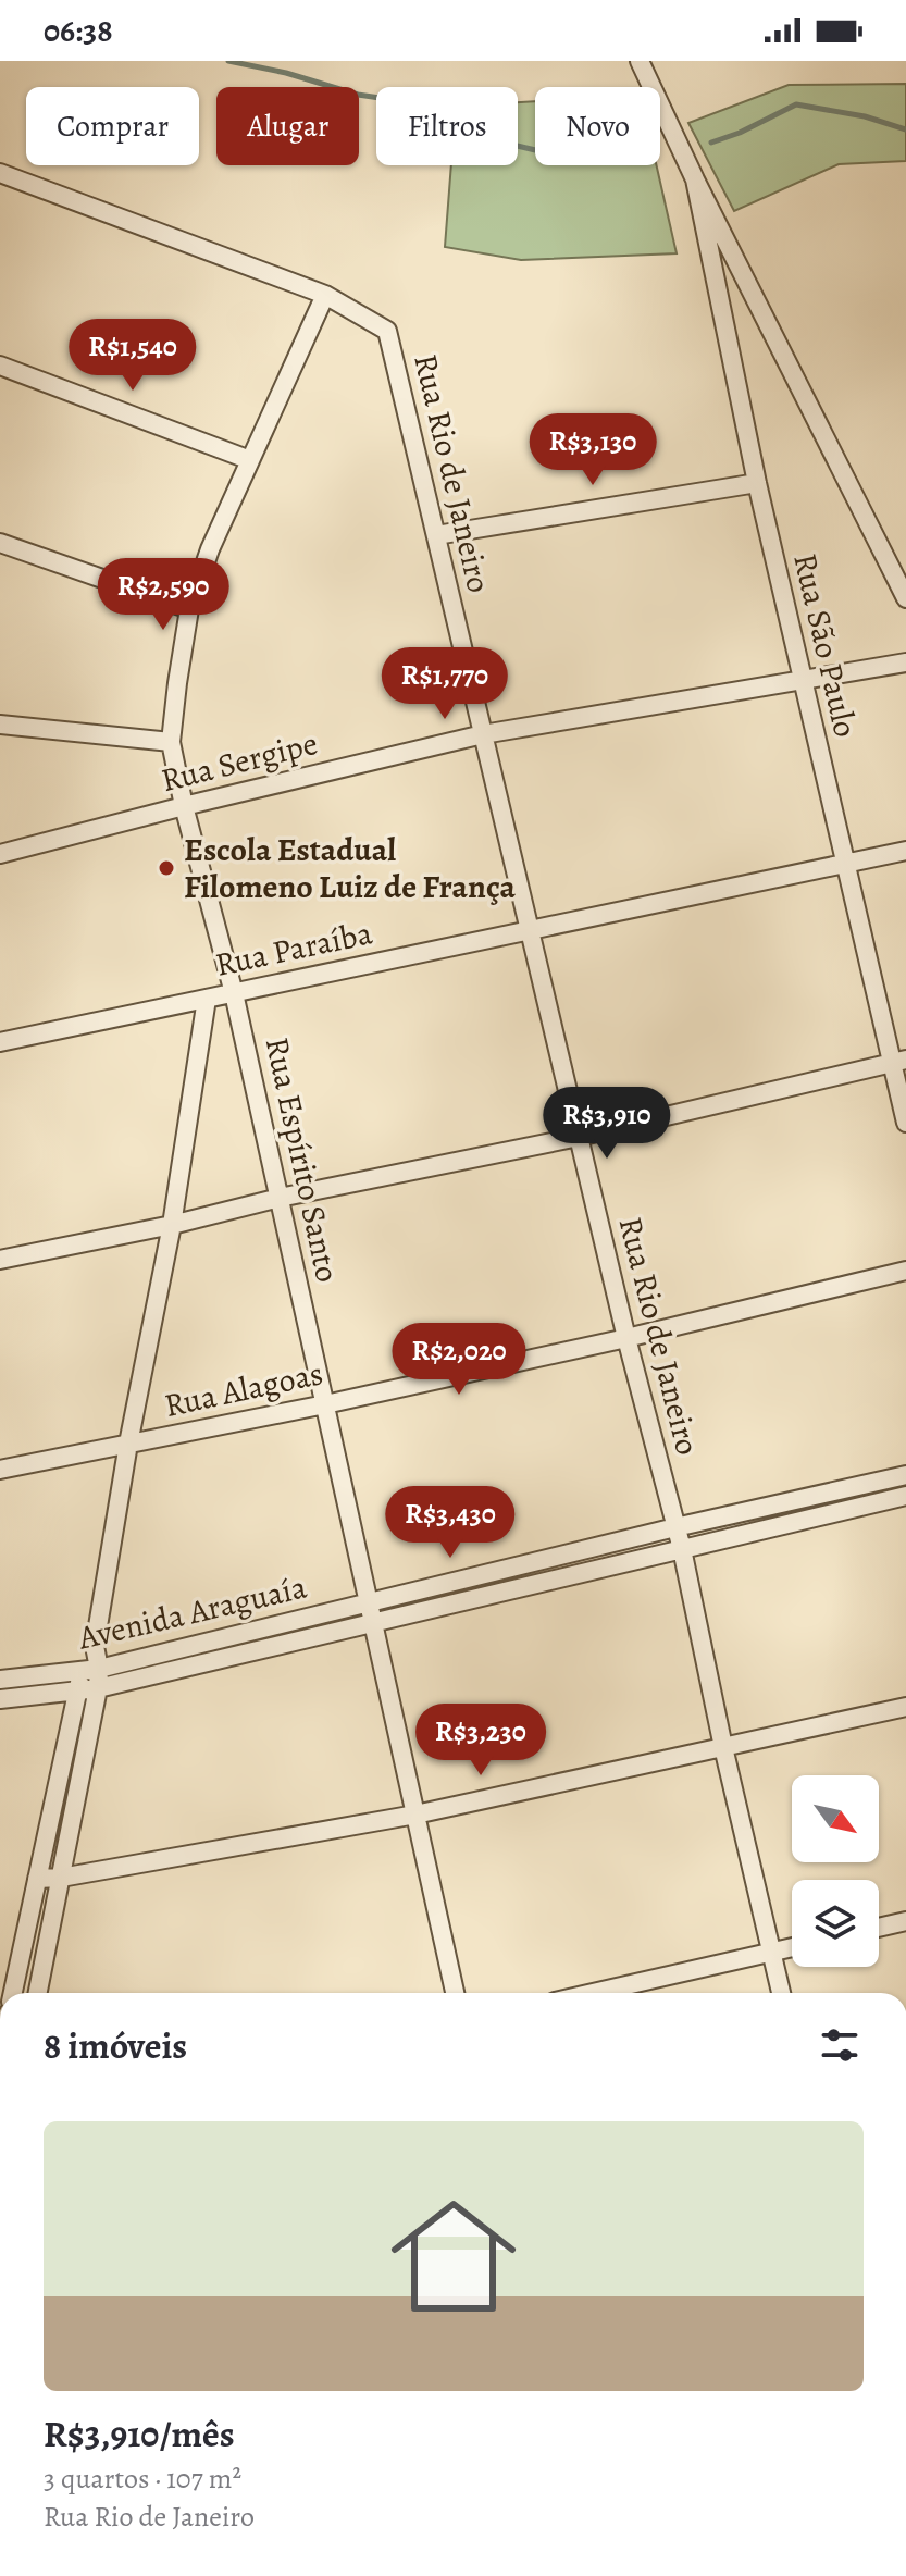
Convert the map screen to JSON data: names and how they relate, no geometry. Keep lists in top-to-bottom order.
{
  "streets": {
    "street": [
      "Rua Rio de Janeiro",
      "Rua São Paulo",
      "Rua Sergipe",
      "Rua Paraíba",
      "Rua Espírito Santo",
      "Rua Alagoas",
      "Avenida Araguaía"
    ]
  },
  "crossings": [
    ["Rua Rio de Janeiro", "Rua Sergipe"],
    ["Rua Rio de Janeiro", "Rua Paraíba"],
    ["Rua Rio de Janeiro", "Rua Espírito Santo"],
    ["Rua Rio de Janeiro", "Rua Alagoas"],
    ["Rua Rio de Janeiro", "Avenida Araguaía"],
    ["Rua São Paulo", "Rua Sergipe"],
    ["Rua São Paulo", "Rua Paraíba"],
    ["Rua Sergipe", "Rua Espírito Santo"],
    ["Rua Paraíba", "Rua Espírito Santo"],
    ["Rua Espírito Santo", "Rua Alagoas"],
    ["Rua Espírito Santo", "Avenida Araguaía"]
  ],
  "places": ["Escola Estadual Filomeno Luiz de França"],
  "north": "bottom right",
  "page": {
    "status": "06:38",
    "chip": [
      "Comprar",
      "Alugar",
      "Filtros",
      "Novo"
    ],
    "price": [
      "R$1,540",
      "R$3,130",
      "R$2,590",
      "R$1,770",
      "R$3,910",
      "R$2,020",
      "R$3,430",
      "R$3,230"
    ],
    "heading": "8 imóveis",
    "list": [
      {
        "name": "R$3,910/mês",
        "note": "3 quartos · 107 m² · Rua Rio de Janeiro"
      }
    ]
  }
}
